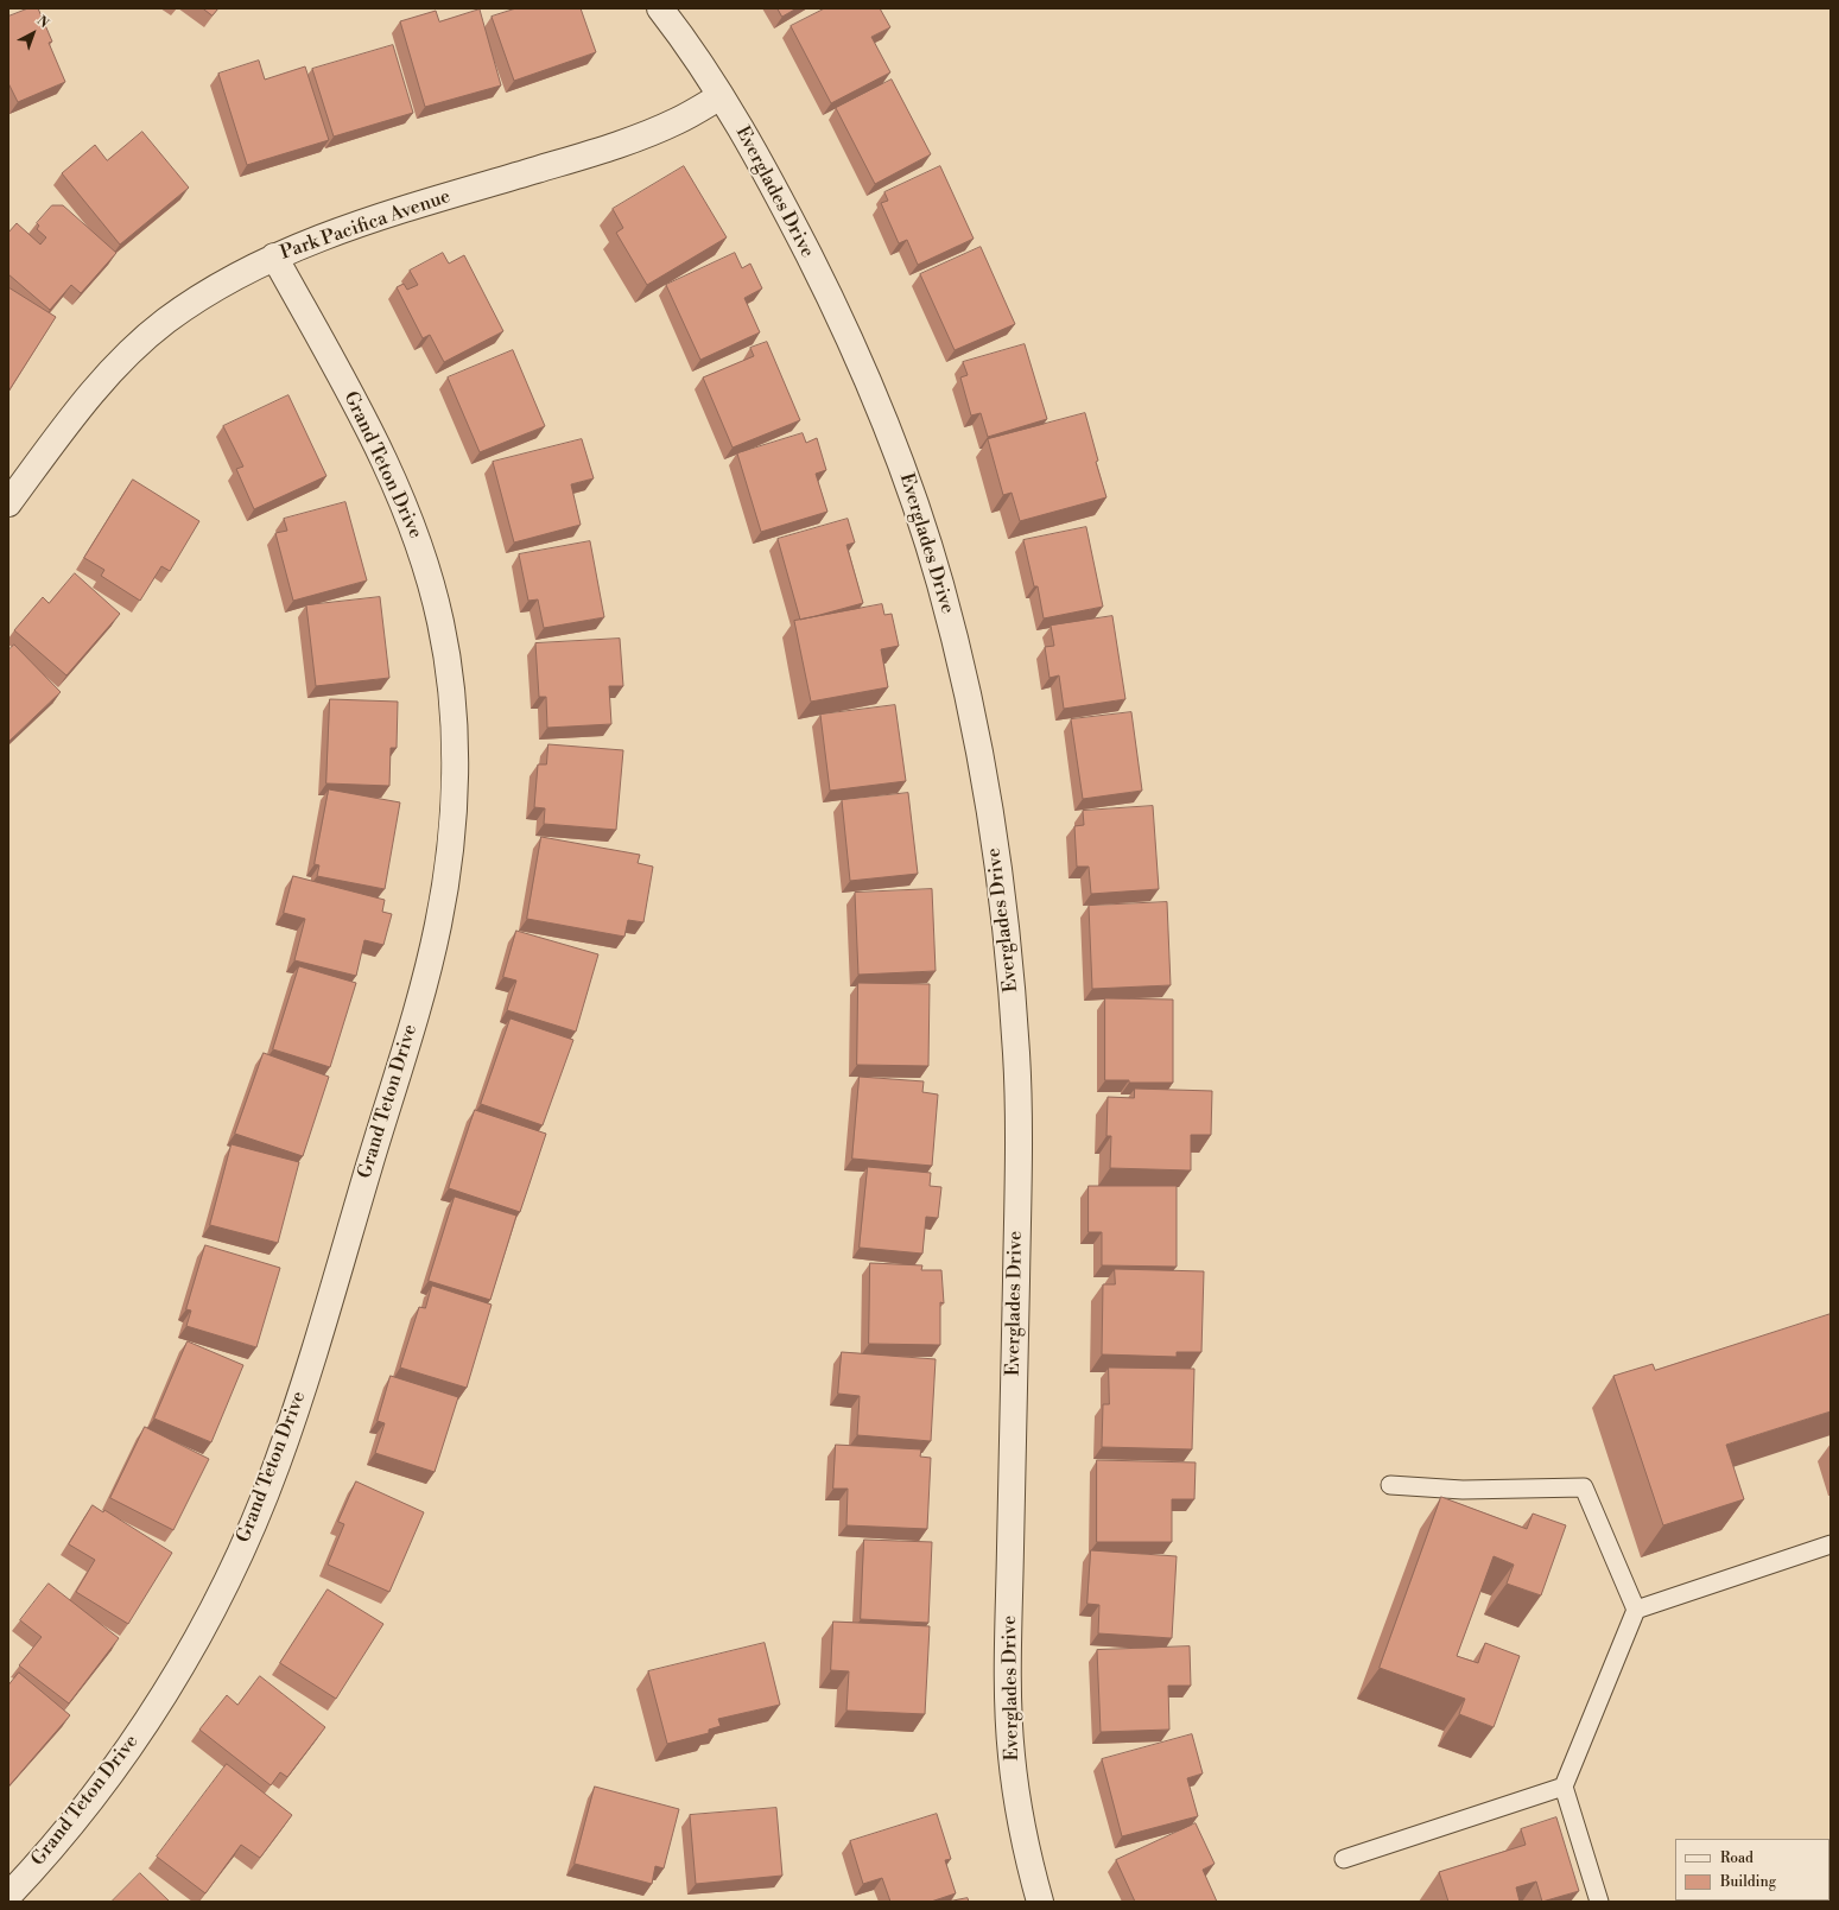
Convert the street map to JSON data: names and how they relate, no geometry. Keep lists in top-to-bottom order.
{
  "streets": {
    "street": ["Everglades Drive", "Park Pacifica Avenue", "Grand Teton Drive"]
  },
  "crossings": [
    ["Everglades Drive", "Park Pacifica Avenue"],
    ["Park Pacifica Avenue", "Grand Teton Drive"]
  ],
  "legend": ["Road", "Building"],
  "north": "top right"
}
